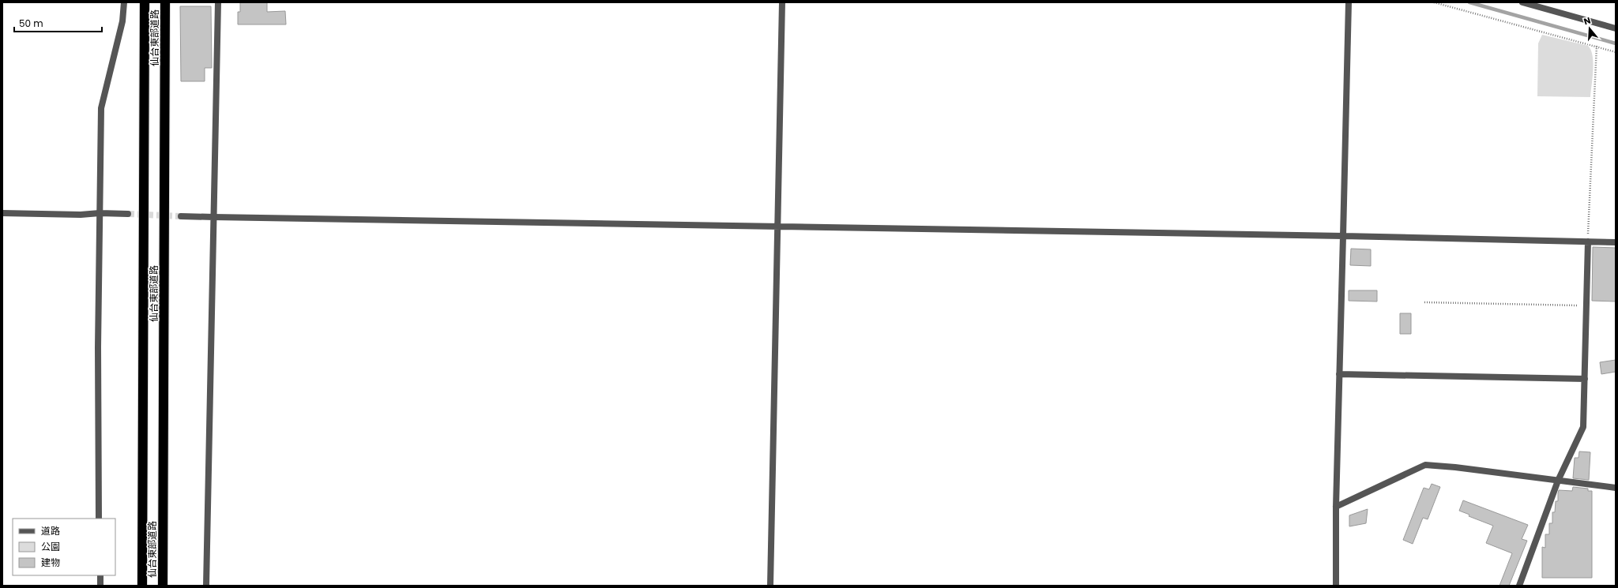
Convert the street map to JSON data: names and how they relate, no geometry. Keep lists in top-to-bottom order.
{
  "streets": {
    "highway": ["仙台東部道路"]
  },
  "legend": ["道路", "公園", "建物"],
  "scale_bar": "50 m",
  "north": "top"
}
